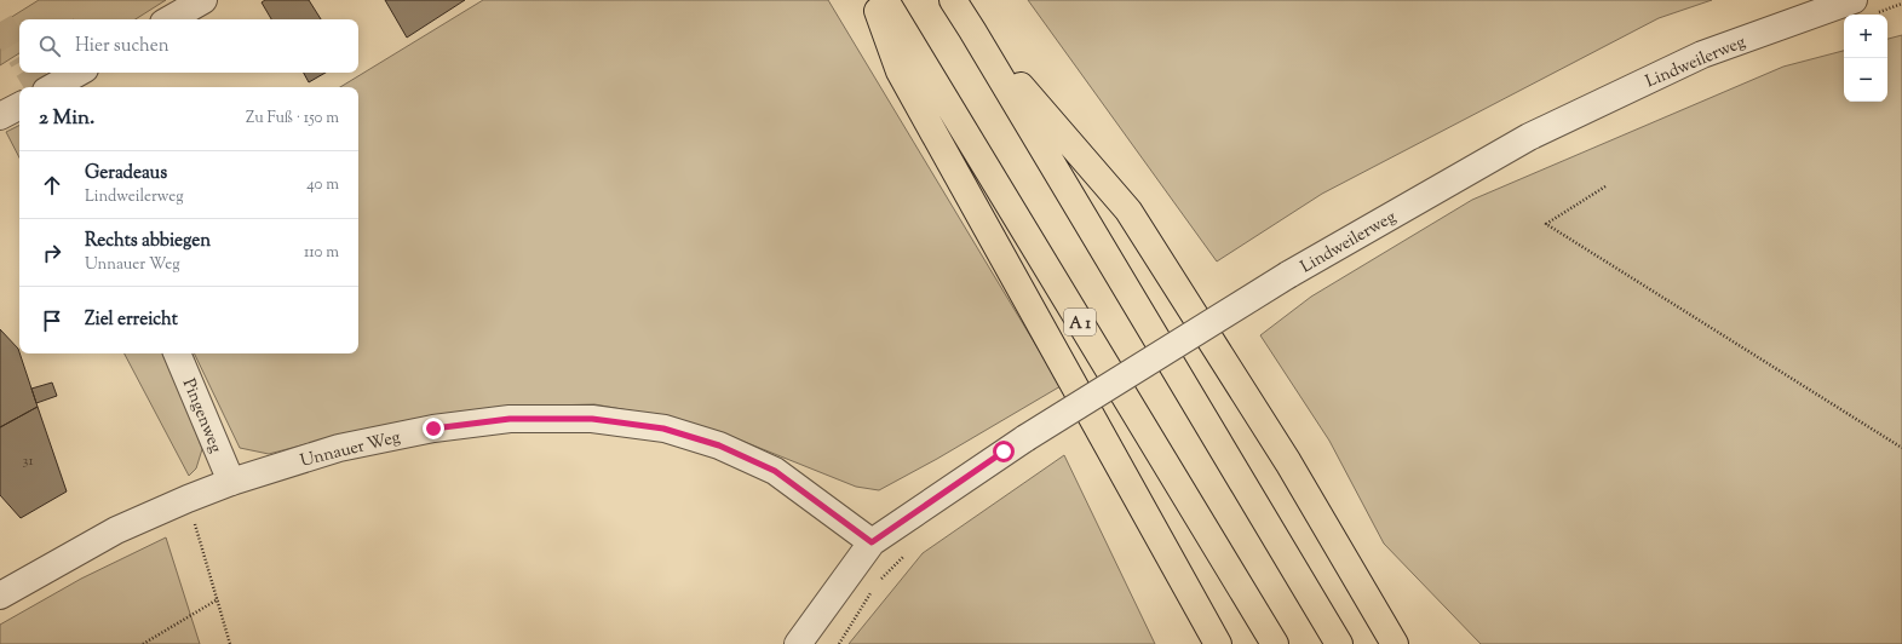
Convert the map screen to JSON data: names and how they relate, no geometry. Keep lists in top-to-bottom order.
{
  "streets": {
    "highway": ["A 1"],
    "street": ["Lindweilerweg", "Pingenweg", "Unnauer Weg"]
  },
  "crossings": [
    ["Lindweilerweg", "Unnauer Weg"],
    ["Pingenweg", "Unnauer Weg"]
  ],
  "house_numbers": ["31"],
  "page": {
    "map_buttons": ["+", "−"],
    "search": "Hier suchen",
    "heading": ["2 Min.", "Zu Fuß · 150 m"],
    "list": [
      ["Geradeaus", "Lindweilerweg", "40 m"],
      ["Rechts abbiegen", "Unnauer Weg", "110 m"],
      "Ziel erreicht"
    ]
  }
}
